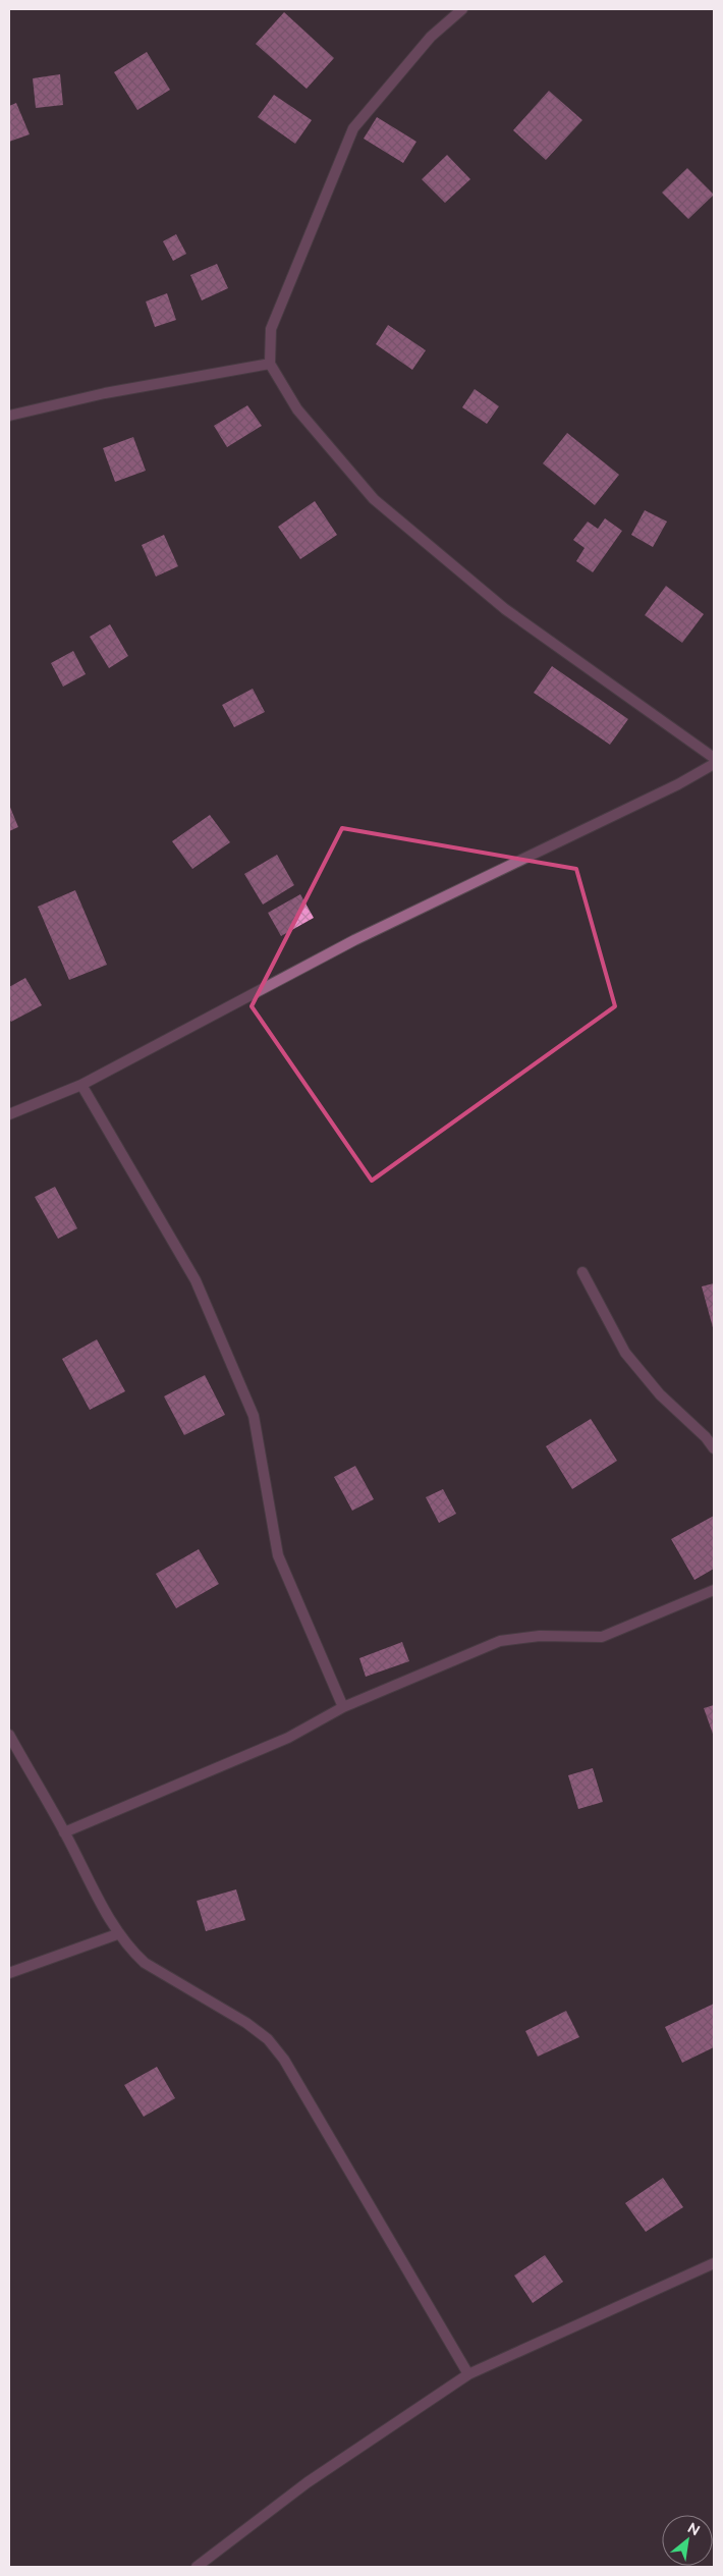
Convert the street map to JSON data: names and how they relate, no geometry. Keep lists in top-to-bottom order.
{
  "north": "top right"
}
